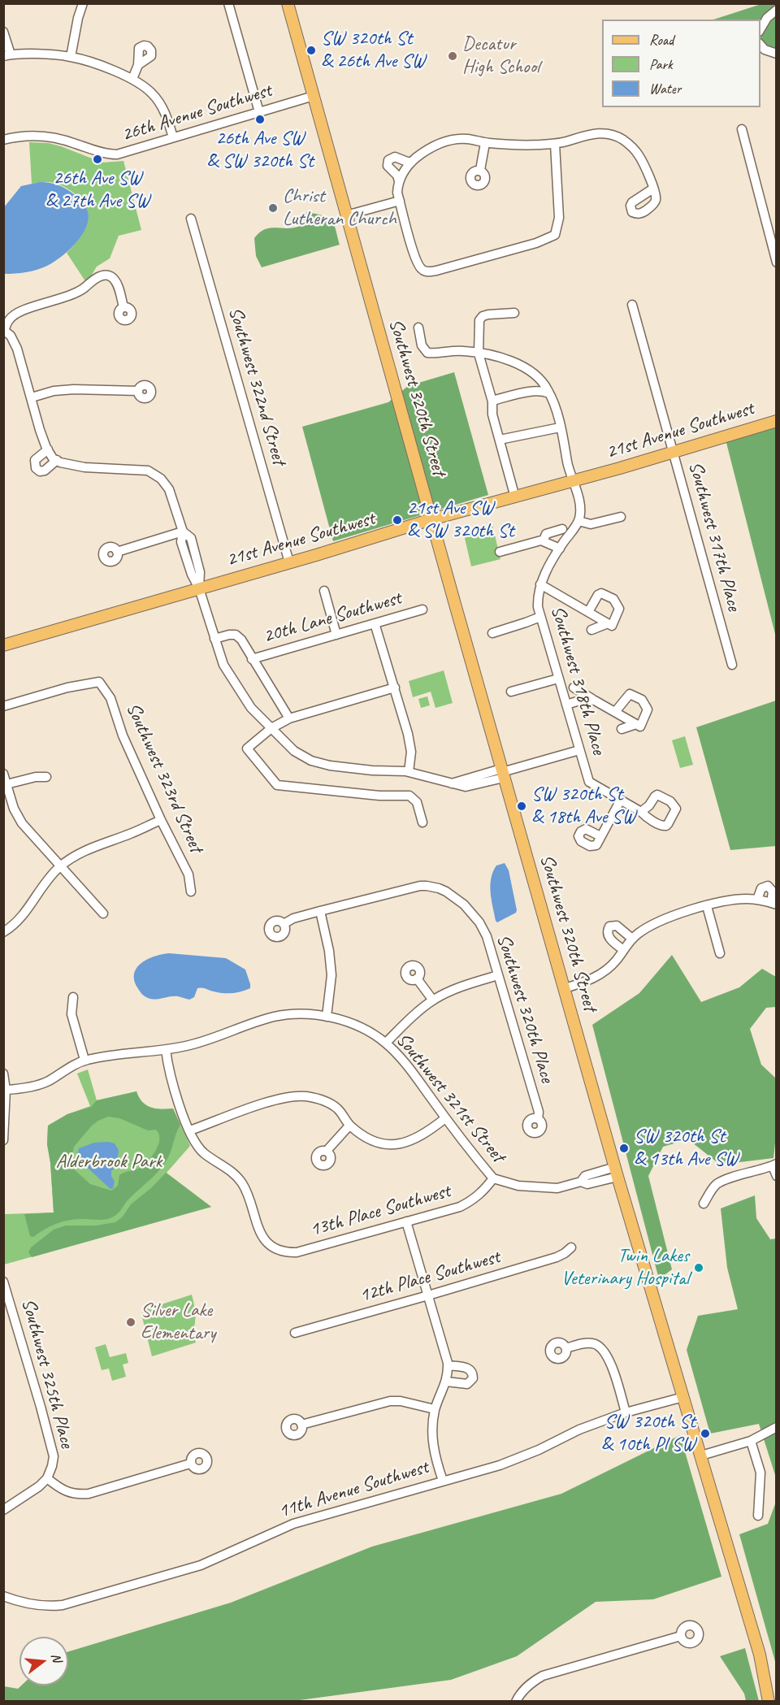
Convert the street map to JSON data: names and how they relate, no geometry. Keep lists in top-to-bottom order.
{
  "streets": {
    "main road": ["Southwest 320th Street", "21st Avenue Southwest"],
    "street": [
      "26th Avenue Southwest",
      "Southwest 322nd Street",
      "Southwest 317th Place",
      "20th Lane Southwest",
      "Southwest 318th Place",
      "Southwest 323rd Street",
      "Southwest 320th Place",
      "Southwest 321st Street",
      "13th Place Southwest",
      "12th Place Southwest",
      "Southwest 325th Place",
      "11th Avenue Southwest"
    ]
  },
  "crossings": [
    ["26th Avenue Southwest", "Southwest 320th Street"],
    ["Southwest 322nd Street", "21st Avenue Southwest"],
    ["Southwest 320th Street", "21st Avenue Southwest"],
    ["Southwest 320th Street", "11th Avenue Southwest"],
    ["21st Avenue Southwest", "Southwest 317th Place"],
    ["Southwest 321st Street", "13th Place Southwest"]
  ],
  "parks": ["Alderbrook Park"],
  "places": [
    "SW 320th St & 26th Ave SW",
    "Decatur High School",
    "26th Ave SW & SW 320th St",
    "26th Ave SW & 27th Ave SW",
    "Christ Lutheran Church",
    "21st Ave SW & SW 320th St",
    "SW 320th St & 18th Ave SW",
    "SW 320th St & 13th Ave SW",
    "Twin Lakes Veterinary Hospital",
    "Silver Lake Elementary",
    "SW 320th St & 10th Pl SW"
  ],
  "legend": ["Road", "Park", "Water"],
  "north": "right"
}
